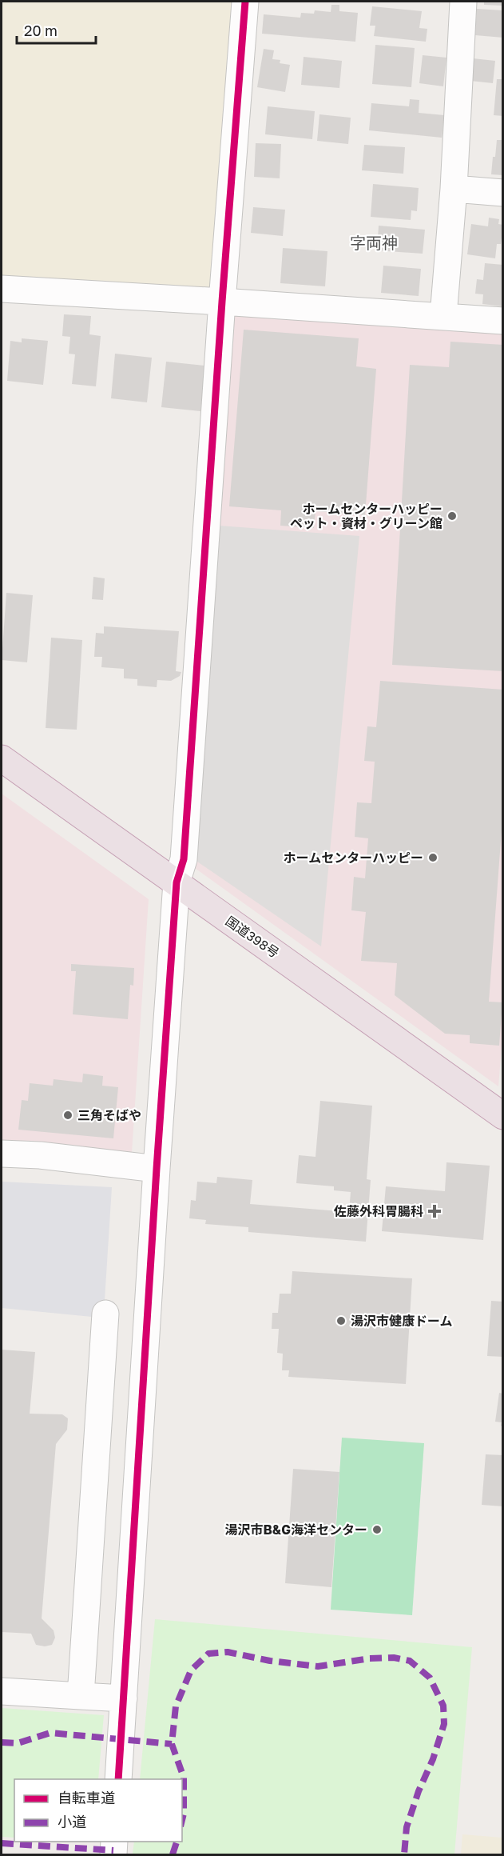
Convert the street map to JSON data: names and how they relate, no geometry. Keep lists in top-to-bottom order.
{
  "streets": {
    "highway": ["国道398号"]
  },
  "districts": ["字両神"],
  "places": {
    "other": [
      "ホームセンターハッピー ペット・資材・グリーン館",
      "ホームセンターハッピー",
      "三角そばや",
      "湯沢市健康ドーム",
      "湯沢市B&G海洋センター"
    ],
    "health": ["佐藤外科胃腸科"]
  },
  "legend": ["自転車道", "小道"],
  "scale_bar": "20 m"
}
